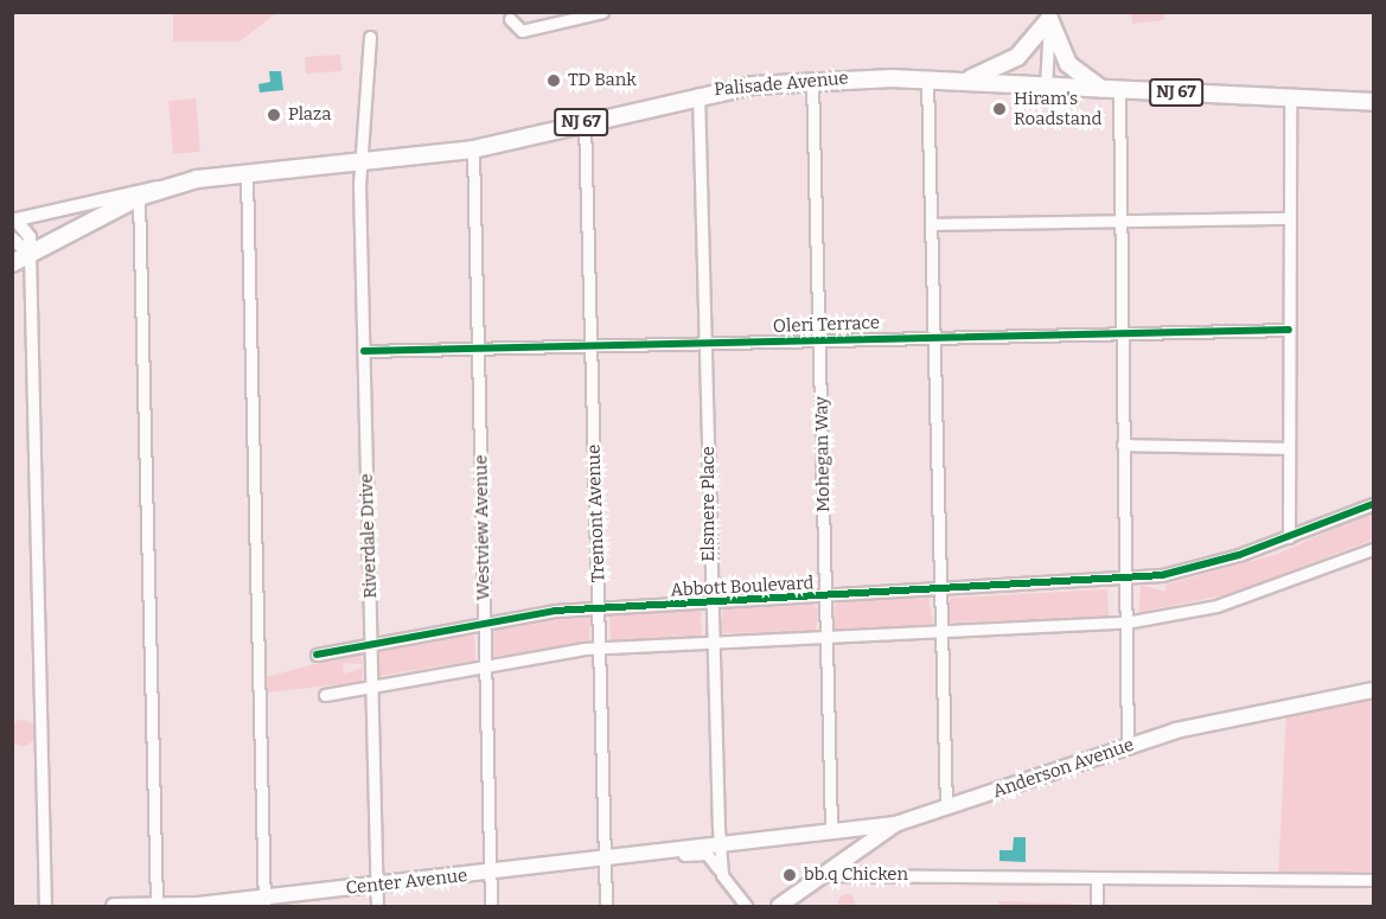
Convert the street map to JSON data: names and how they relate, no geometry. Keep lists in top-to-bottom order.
{
  "streets": {
    "main road": [
      "Palisade Avenue",
      "NJ 67",
      "Anderson Avenue",
      "Center Avenue"
    ],
    "street": [
      "Oleri Terrace",
      "Mohegan Way",
      "Elsmere Place",
      "Tremont Avenue",
      "Westview Avenue",
      "Riverdale Drive",
      "Abbott Boulevard"
    ]
  },
  "crossings": [
    ["Palisade Avenue", "NJ 67"],
    ["Palisade Avenue", "Mohegan Way"],
    ["Palisade Avenue", "Elsmere Place"],
    ["Palisade Avenue", "Tremont Avenue"],
    ["Palisade Avenue", "Westview Avenue"],
    ["Palisade Avenue", "Riverdale Drive"],
    ["Oleri Terrace", "Mohegan Way"],
    ["Oleri Terrace", "Elsmere Place"],
    ["Oleri Terrace", "Tremont Avenue"],
    ["Oleri Terrace", "Westview Avenue"],
    ["Oleri Terrace", "Riverdale Drive"],
    ["Mohegan Way", "Abbott Boulevard"],
    ["Mohegan Way", "Center Avenue"],
    ["Elsmere Place", "Abbott Boulevard"],
    ["Elsmere Place", "Center Avenue"],
    ["Tremont Avenue", "Abbott Boulevard"],
    ["Tremont Avenue", "Center Avenue"],
    ["Westview Avenue", "Abbott Boulevard"],
    ["Westview Avenue", "Center Avenue"],
    ["Riverdale Drive", "Abbott Boulevard"],
    ["Riverdale Drive", "Center Avenue"],
    ["Anderson Avenue", "Center Avenue"]
  ],
  "places": [
    "TD Bank",
    "Hiram's Roadstand",
    "Plaza",
    "bb.q Chicken"
  ]
}
